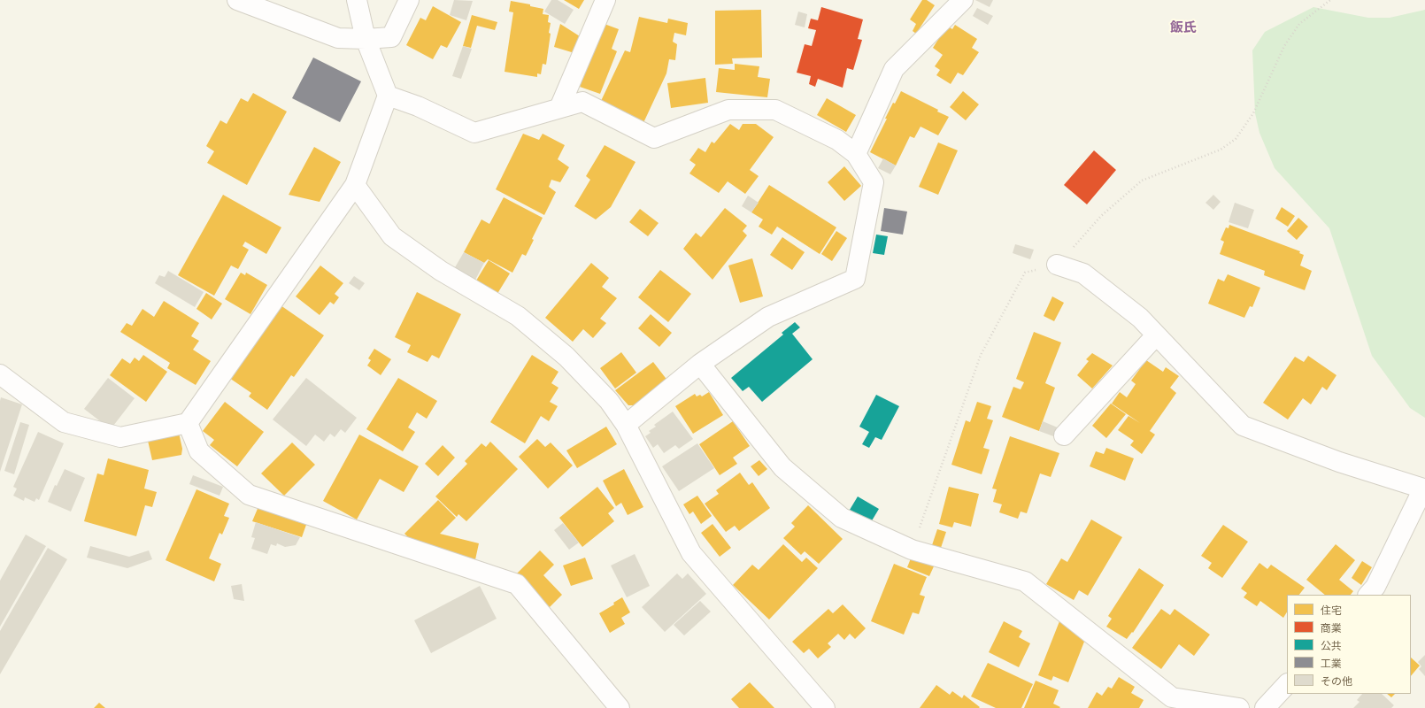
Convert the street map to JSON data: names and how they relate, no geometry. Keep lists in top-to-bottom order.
{
  "districts": ["飯氏"],
  "legend": [
    "住宅",
    "商業",
    "公共",
    "工業",
    "その他"
  ]
}
